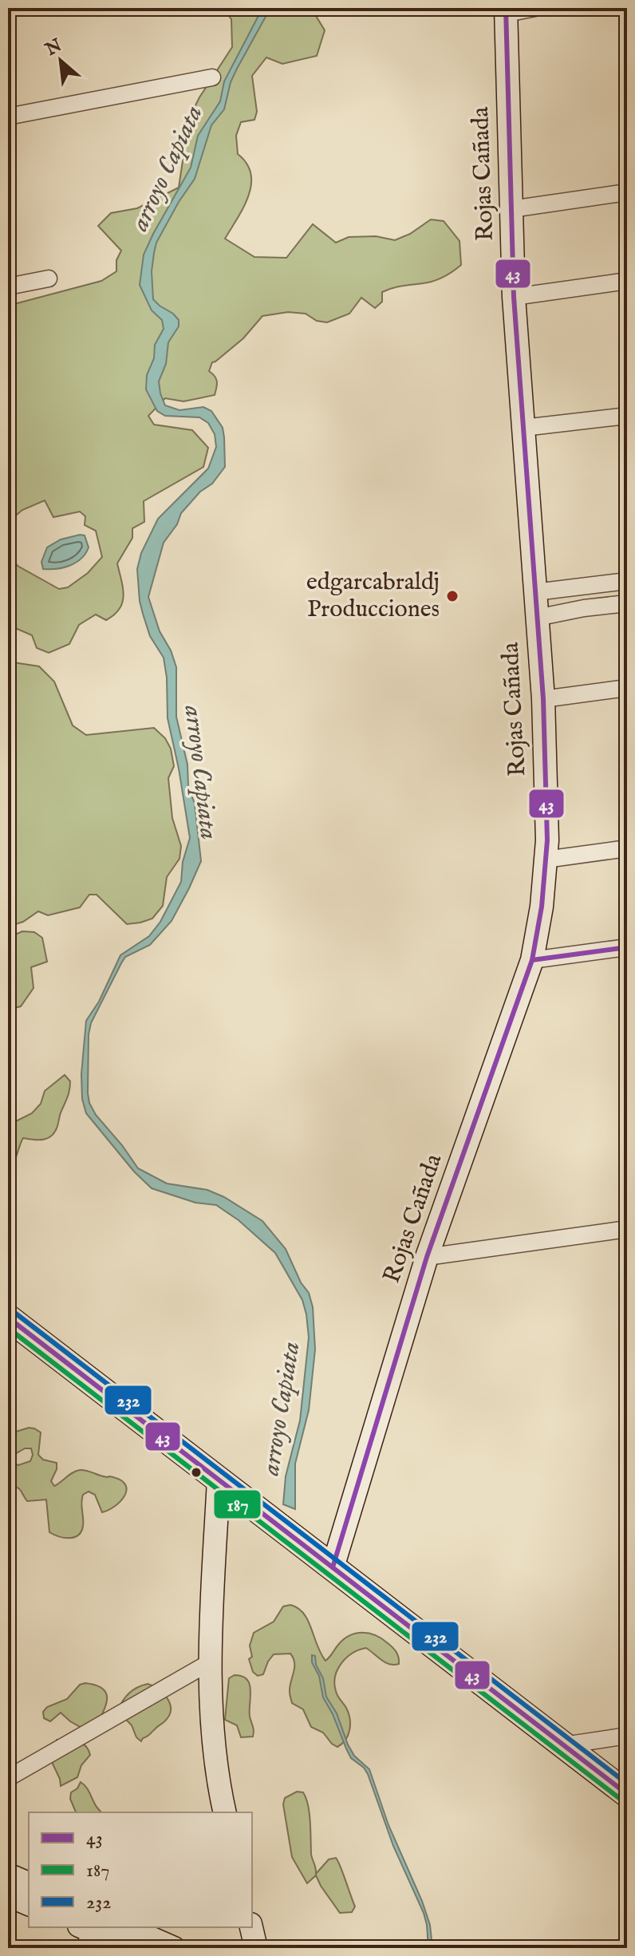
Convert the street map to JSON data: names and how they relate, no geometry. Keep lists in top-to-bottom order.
{
  "streets": {
    "main road": ["Rojas Cañada"]
  },
  "water": ["arroyo Capiata"],
  "places": ["edgarcabraldj Producciones"],
  "lines": ["transit line 43", "transit line 232", "transit line 187"],
  "legend": ["43", "187", "232"],
  "north": "top left"
}
